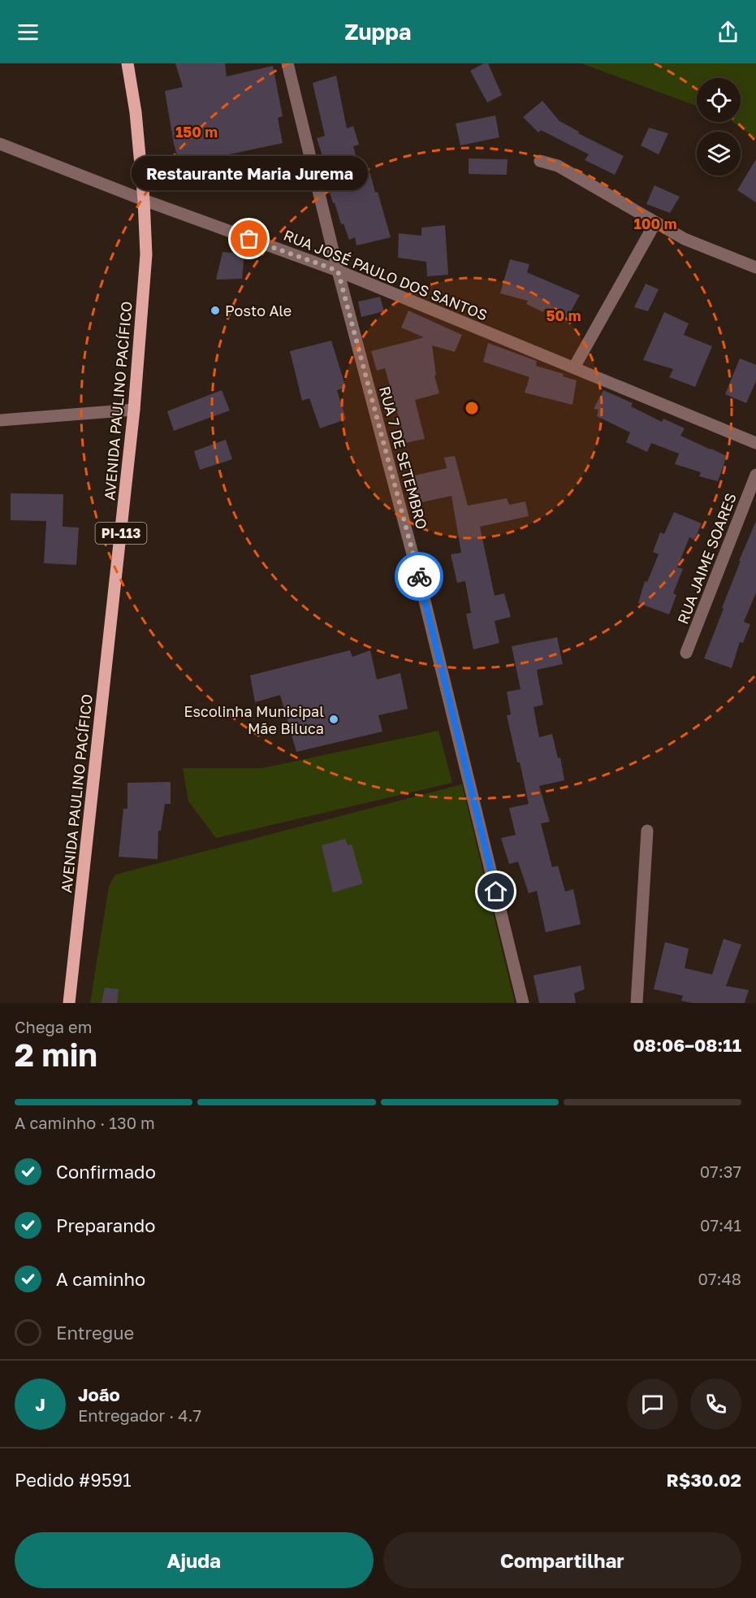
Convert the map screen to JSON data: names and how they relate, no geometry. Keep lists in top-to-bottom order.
{
  "streets": {
    "main road": ["AVENIDA PAULINO PACÍFICO", "PI-113"],
    "street": ["RUA JOSÉ PAULO DOS SANTOS", "RUA 7 DE SETEMBRO", "RUA JAIME SOARES"]
  },
  "crossings": [
    ["RUA JOSÉ PAULO DOS SANTOS", "AVENIDA PAULINO PACÍFICO"],
    ["RUA JOSÉ PAULO DOS SANTOS", "RUA 7 DE SETEMBRO"]
  ],
  "places": ["Restaurante Maria Jurema", "Posto Ale", "Escolinha Municipal Mãe Biluca"],
  "page": {
    "header": "Zuppa",
    "bubble": "Restaurante Maria Jurema",
    "heading": ["2 min", "Chega em", "08:06–08:11"],
    "panel": [
      "João",
      "Entregador · 4.7",
      "Pedido #9591",
      "R$30.02"
    ],
    "bar": "A caminho · 130 m",
    "list": [
      ["Confirmado", "07:37"],
      ["Preparando", "07:41"],
      ["A caminho", "07:48"],
      "Entregue"
    ],
    "round": "J",
    "buttons": ["Ajuda", "Compartilhar"]
  },
  "rings": ["150 m", "100 m", "50 m"]
}
